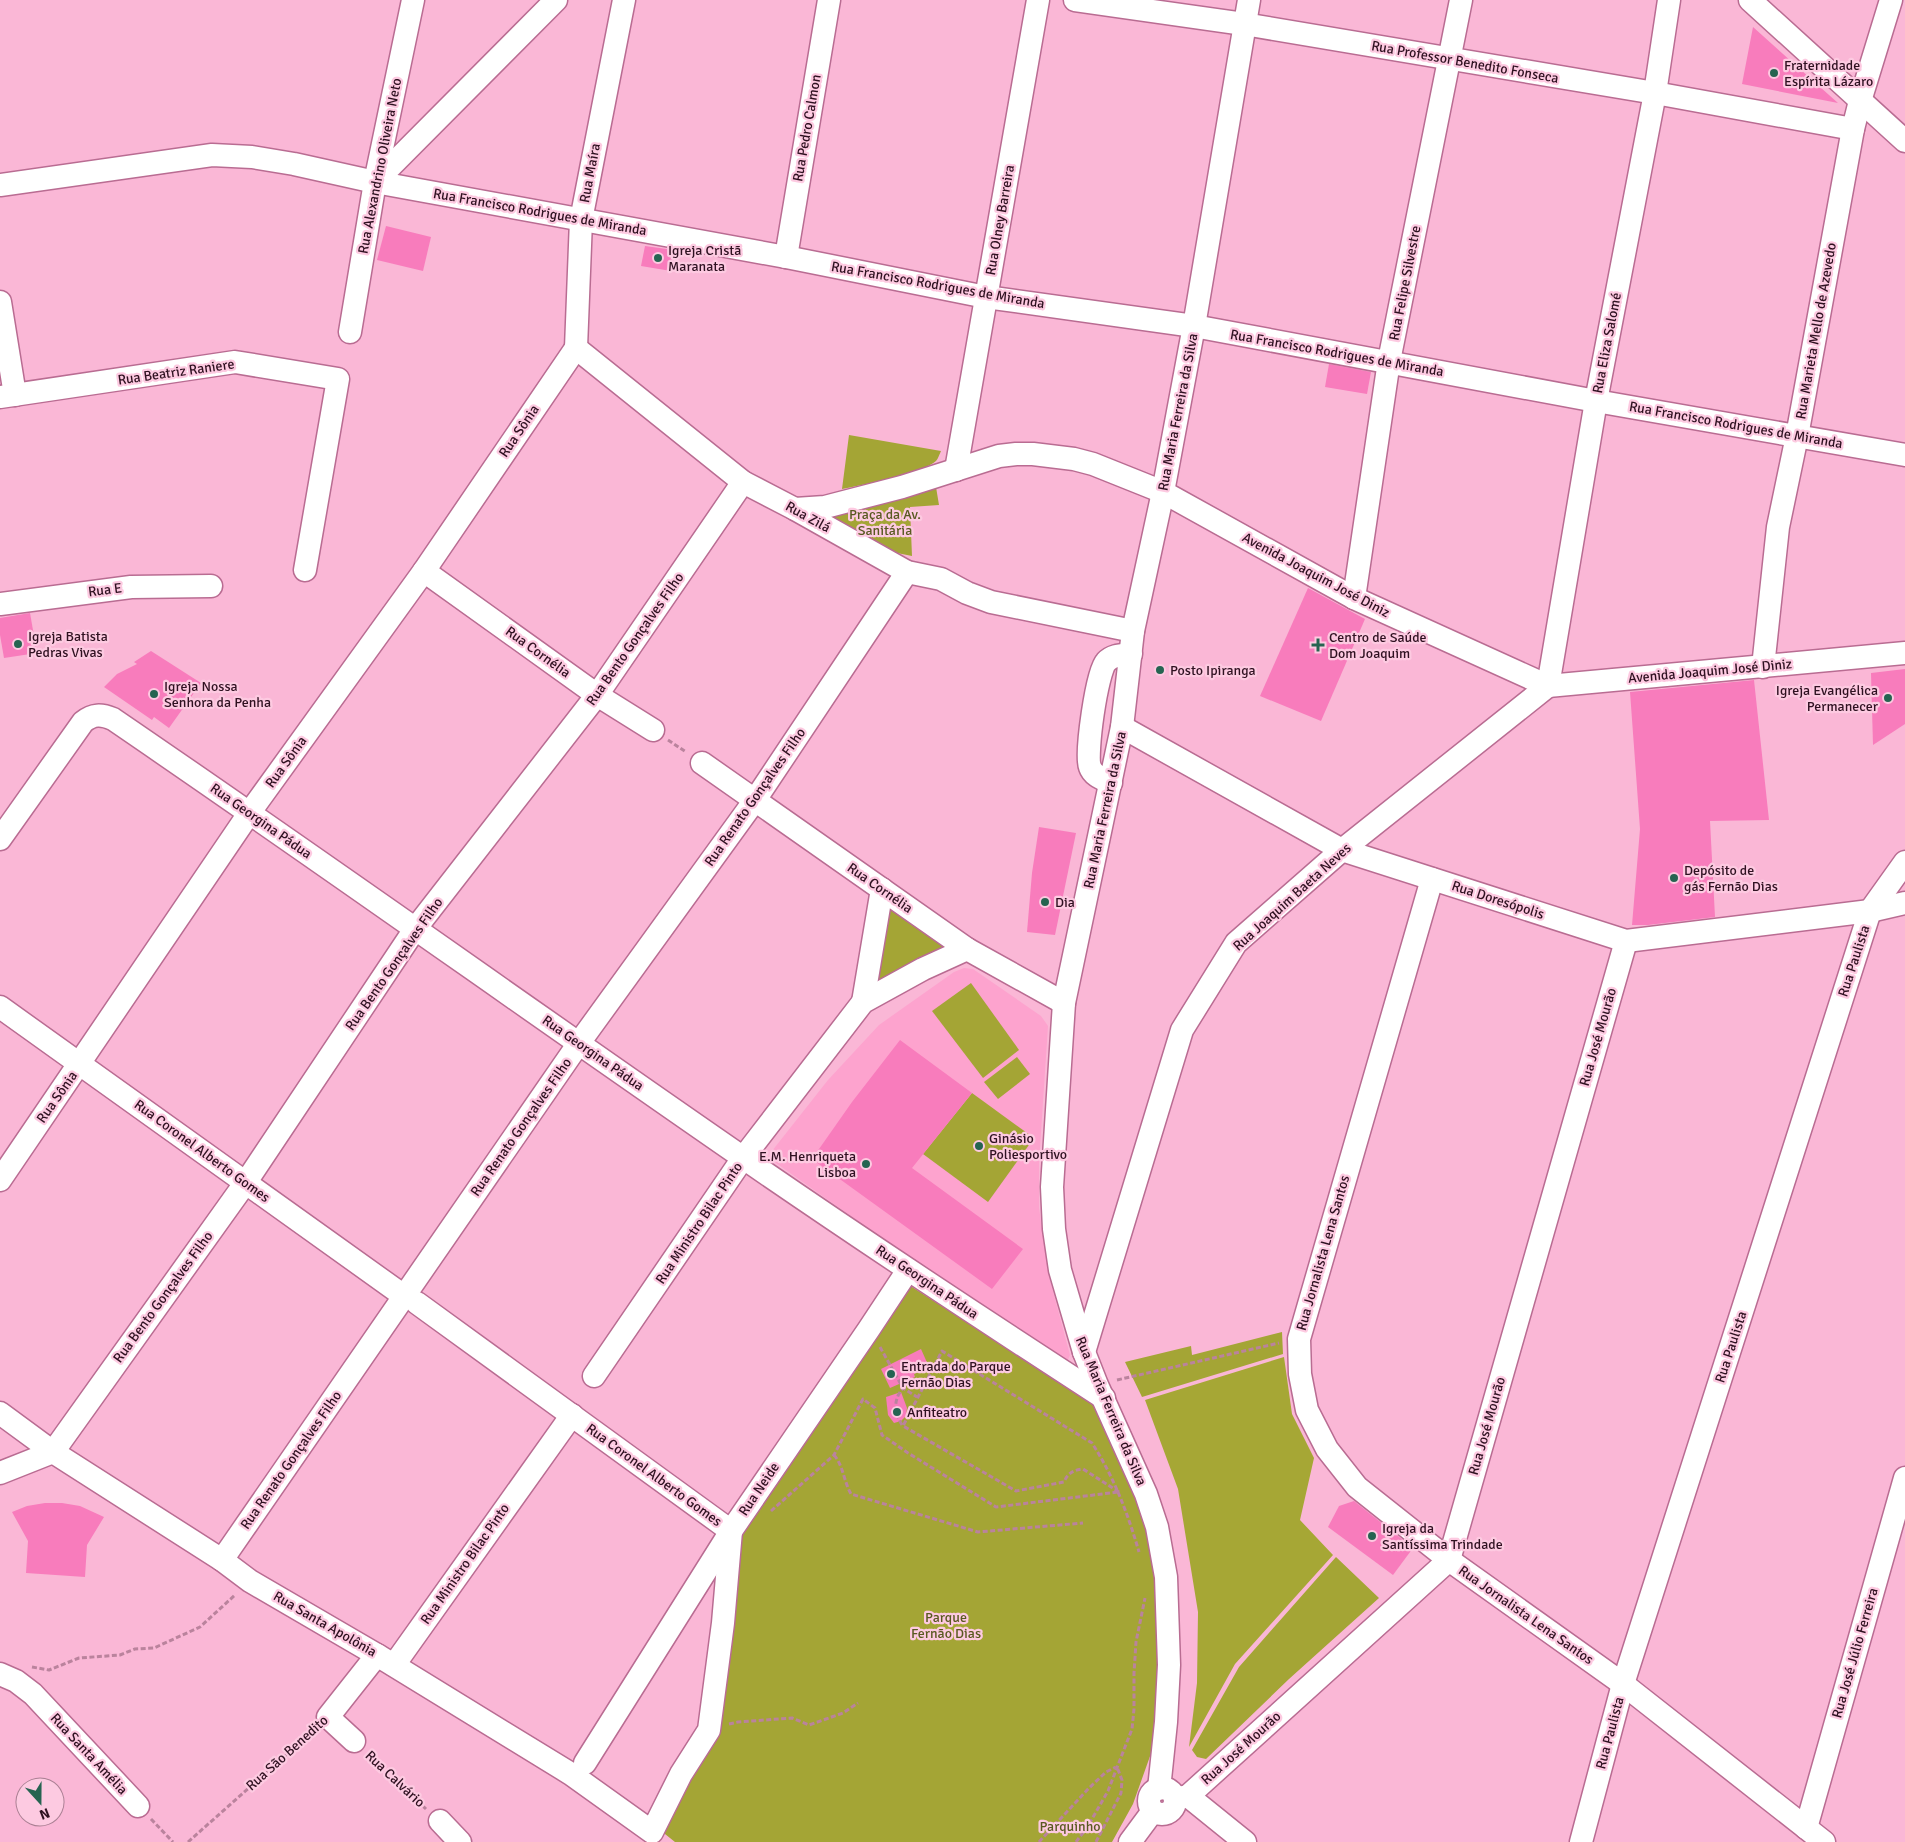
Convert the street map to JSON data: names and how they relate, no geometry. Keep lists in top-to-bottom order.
{
  "streets": {
    "street": [
      "Rua Professor Benedito Fonseca",
      "Rua Pedro Calmon",
      "Rua Alexandrino Oliveira Neto",
      "Rua Maíra",
      "Rua Francisco Rodrigues de Miranda",
      "Rua Olney Barreira",
      "Rua Felipe Silvestre",
      "Rua Marieta Mello de Azevedo",
      "Rua Eliza Salomé",
      "Rua Beatriz Raniere",
      "Rua Maria Ferreira da Silva",
      "Rua Sônia",
      "Rua Zilá",
      "Avenida Joaquim José Diniz",
      "Rua E",
      "Rua Bento Gonçalves Filho",
      "Rua Cornélia",
      "Rua Renato Gonçalves Filho",
      "Rua Georgina Pádua",
      "Rua Joaquim Baeta Neves",
      "Rua Doresópolis",
      "Rua Paulista",
      "Rua José Mourão",
      "Rua Coronel Alberto Gomes",
      "Rua Ministro Bilac Pinto",
      "Rua Jornalista Lena Santos",
      "Rua Neide",
      "Rua Santa Apolônia",
      "Rua José Júlio Ferreira",
      "Rua São Benedito",
      "Rua Santa Amélia",
      "Rua Calvário"
    ]
  },
  "crossings": [
    ["Rua Professor Benedito Fonseca", "Rua Felipe Silvestre"],
    ["Rua Professor Benedito Fonseca", "Rua Marieta Mello de Azevedo"],
    ["Rua Professor Benedito Fonseca", "Rua Eliza Salomé"],
    ["Rua Professor Benedito Fonseca", "Rua Maria Ferreira da Silva"],
    ["Rua Pedro Calmon", "Rua Francisco Rodrigues de Miranda"],
    ["Rua Alexandrino Oliveira Neto", "Rua Francisco Rodrigues de Miranda"],
    ["Rua Maíra", "Rua Francisco Rodrigues de Miranda"],
    ["Rua Maíra", "Rua Sônia"],
    ["Rua Maíra", "Rua Zilá"],
    ["Rua Francisco Rodrigues de Miranda", "Rua Olney Barreira"],
    ["Rua Francisco Rodrigues de Miranda", "Rua Felipe Silvestre"],
    ["Rua Francisco Rodrigues de Miranda", "Rua Marieta Mello de Azevedo"],
    ["Rua Francisco Rodrigues de Miranda", "Rua Eliza Salomé"],
    ["Rua Francisco Rodrigues de Miranda", "Rua Maria Ferreira da Silva"],
    ["Rua Olney Barreira", "Avenida Joaquim José Diniz"],
    ["Rua Felipe Silvestre", "Avenida Joaquim José Diniz"],
    ["Rua Marieta Mello de Azevedo", "Avenida Joaquim José Diniz"],
    ["Rua Eliza Salomé", "Avenida Joaquim José Diniz"],
    ["Rua Eliza Salomé", "Rua Joaquim Baeta Neves"],
    ["Rua Maria Ferreira da Silva", "Rua Zilá"],
    ["Rua Maria Ferreira da Silva", "Avenida Joaquim José Diniz"],
    ["Rua Maria Ferreira da Silva", "Rua Cornélia"],
    ["Rua Maria Ferreira da Silva", "Rua Georgina Pádua"],
    ["Rua Maria Ferreira da Silva", "Rua Joaquim Baeta Neves"],
    ["Rua Maria Ferreira da Silva", "Rua Doresópolis"],
    ["Rua Maria Ferreira da Silva", "Rua José Mourão"],
    ["Rua Sônia", "Rua Zilá"],
    ["Rua Sônia", "Rua Cornélia"],
    ["Rua Sônia", "Rua Georgina Pádua"],
    ["Rua Sônia", "Rua Coronel Alberto Gomes"],
    ["Rua Zilá", "Avenida Joaquim José Diniz"],
    ["Rua Zilá", "Rua Bento Gonçalves Filho"],
    ["Rua Zilá", "Rua Renato Gonçalves Filho"],
    ["Avenida Joaquim José Diniz", "Rua Joaquim Baeta Neves"],
    ["Rua Bento Gonçalves Filho", "Rua Cornélia"],
    ["Rua Bento Gonçalves Filho", "Rua Georgina Pádua"],
    ["Rua Bento Gonçalves Filho", "Rua Coronel Alberto Gomes"],
    ["Rua Bento Gonçalves Filho", "Rua Santa Apolônia"],
    ["Rua Cornélia", "Rua Renato Gonçalves Filho"],
    ["Rua Cornélia", "Rua Ministro Bilac Pinto"],
    ["Rua Renato Gonçalves Filho", "Rua Georgina Pádua"],
    ["Rua Renato Gonçalves Filho", "Rua Coronel Alberto Gomes"],
    ["Rua Renato Gonçalves Filho", "Rua Santa Apolônia"],
    ["Rua Georgina Pádua", "Rua Ministro Bilac Pinto"],
    ["Rua Georgina Pádua", "Rua Neide"],
    ["Rua Joaquim Baeta Neves", "Rua Doresópolis"],
    ["Rua Doresópolis", "Rua Paulista"],
    ["Rua Doresópolis", "Rua José Mourão"],
    ["Rua Doresópolis", "Rua Jornalista Lena Santos"],
    ["Rua Paulista", "Rua Jornalista Lena Santos"],
    ["Rua José Mourão", "Rua Jornalista Lena Santos"],
    ["Rua Coronel Alberto Gomes", "Rua Ministro Bilac Pinto"],
    ["Rua Coronel Alberto Gomes", "Rua Neide"],
    ["Rua Coronel Alberto Gomes", "Rua Santa Apolônia"],
    ["Rua Ministro Bilac Pinto", "Rua Santa Apolônia"],
    ["Rua Ministro Bilac Pinto", "Rua São Benedito"],
    ["Rua Jornalista Lena Santos", "Rua José Júlio Ferreira"],
    ["Rua Santa Apolônia", "Rua São Benedito"],
    ["Rua São Benedito", "Rua Calvário"]
  ],
  "parks": ["Praça da Av. Sanitária", "Parque Fernão Dias", "Parquinho"],
  "places": {
    "other": [
      "Fraternidade Espírita Lázaro",
      "Igreja Cristã Maranata",
      "Igreja Batista Pedras Vivas",
      "Posto Ipiranga",
      "Igreja Nossa Senhora da Penha",
      "Igreja Evangélica Permanecer",
      "Depósito de gás Fernão Dias",
      "Dia",
      "Ginásio Poliesportivo",
      "E.M. Henriqueta Lisboa",
      "Entrada do Parque Fernão Dias",
      "Anfiteatro",
      "Igreja da Santíssima Trindade"
    ],
    "health": ["Centro de Saúde Dom Joaquim"]
  },
  "north": "bottom"
}
